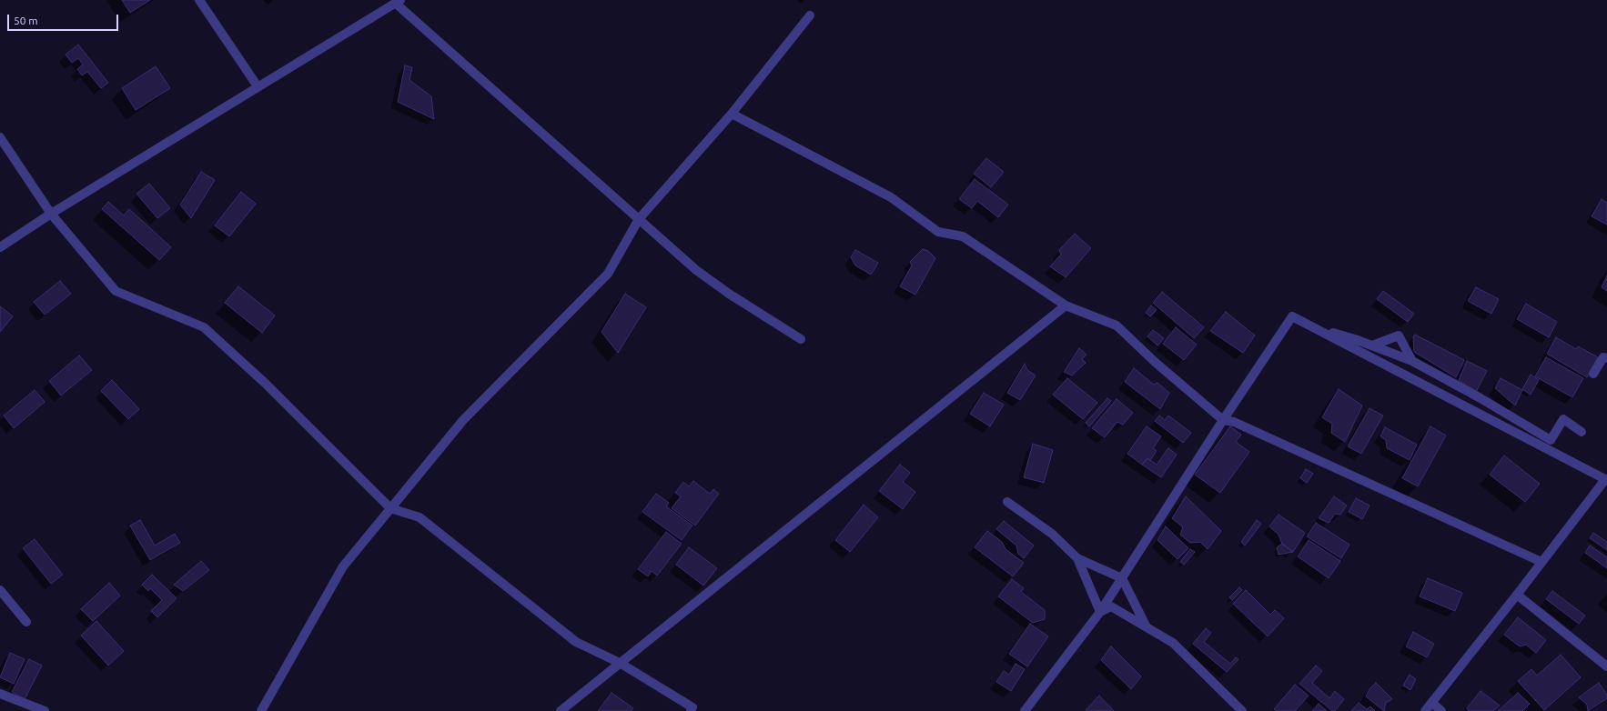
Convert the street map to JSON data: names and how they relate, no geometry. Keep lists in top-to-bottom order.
{
  "scale_bar": "50 m"
}
